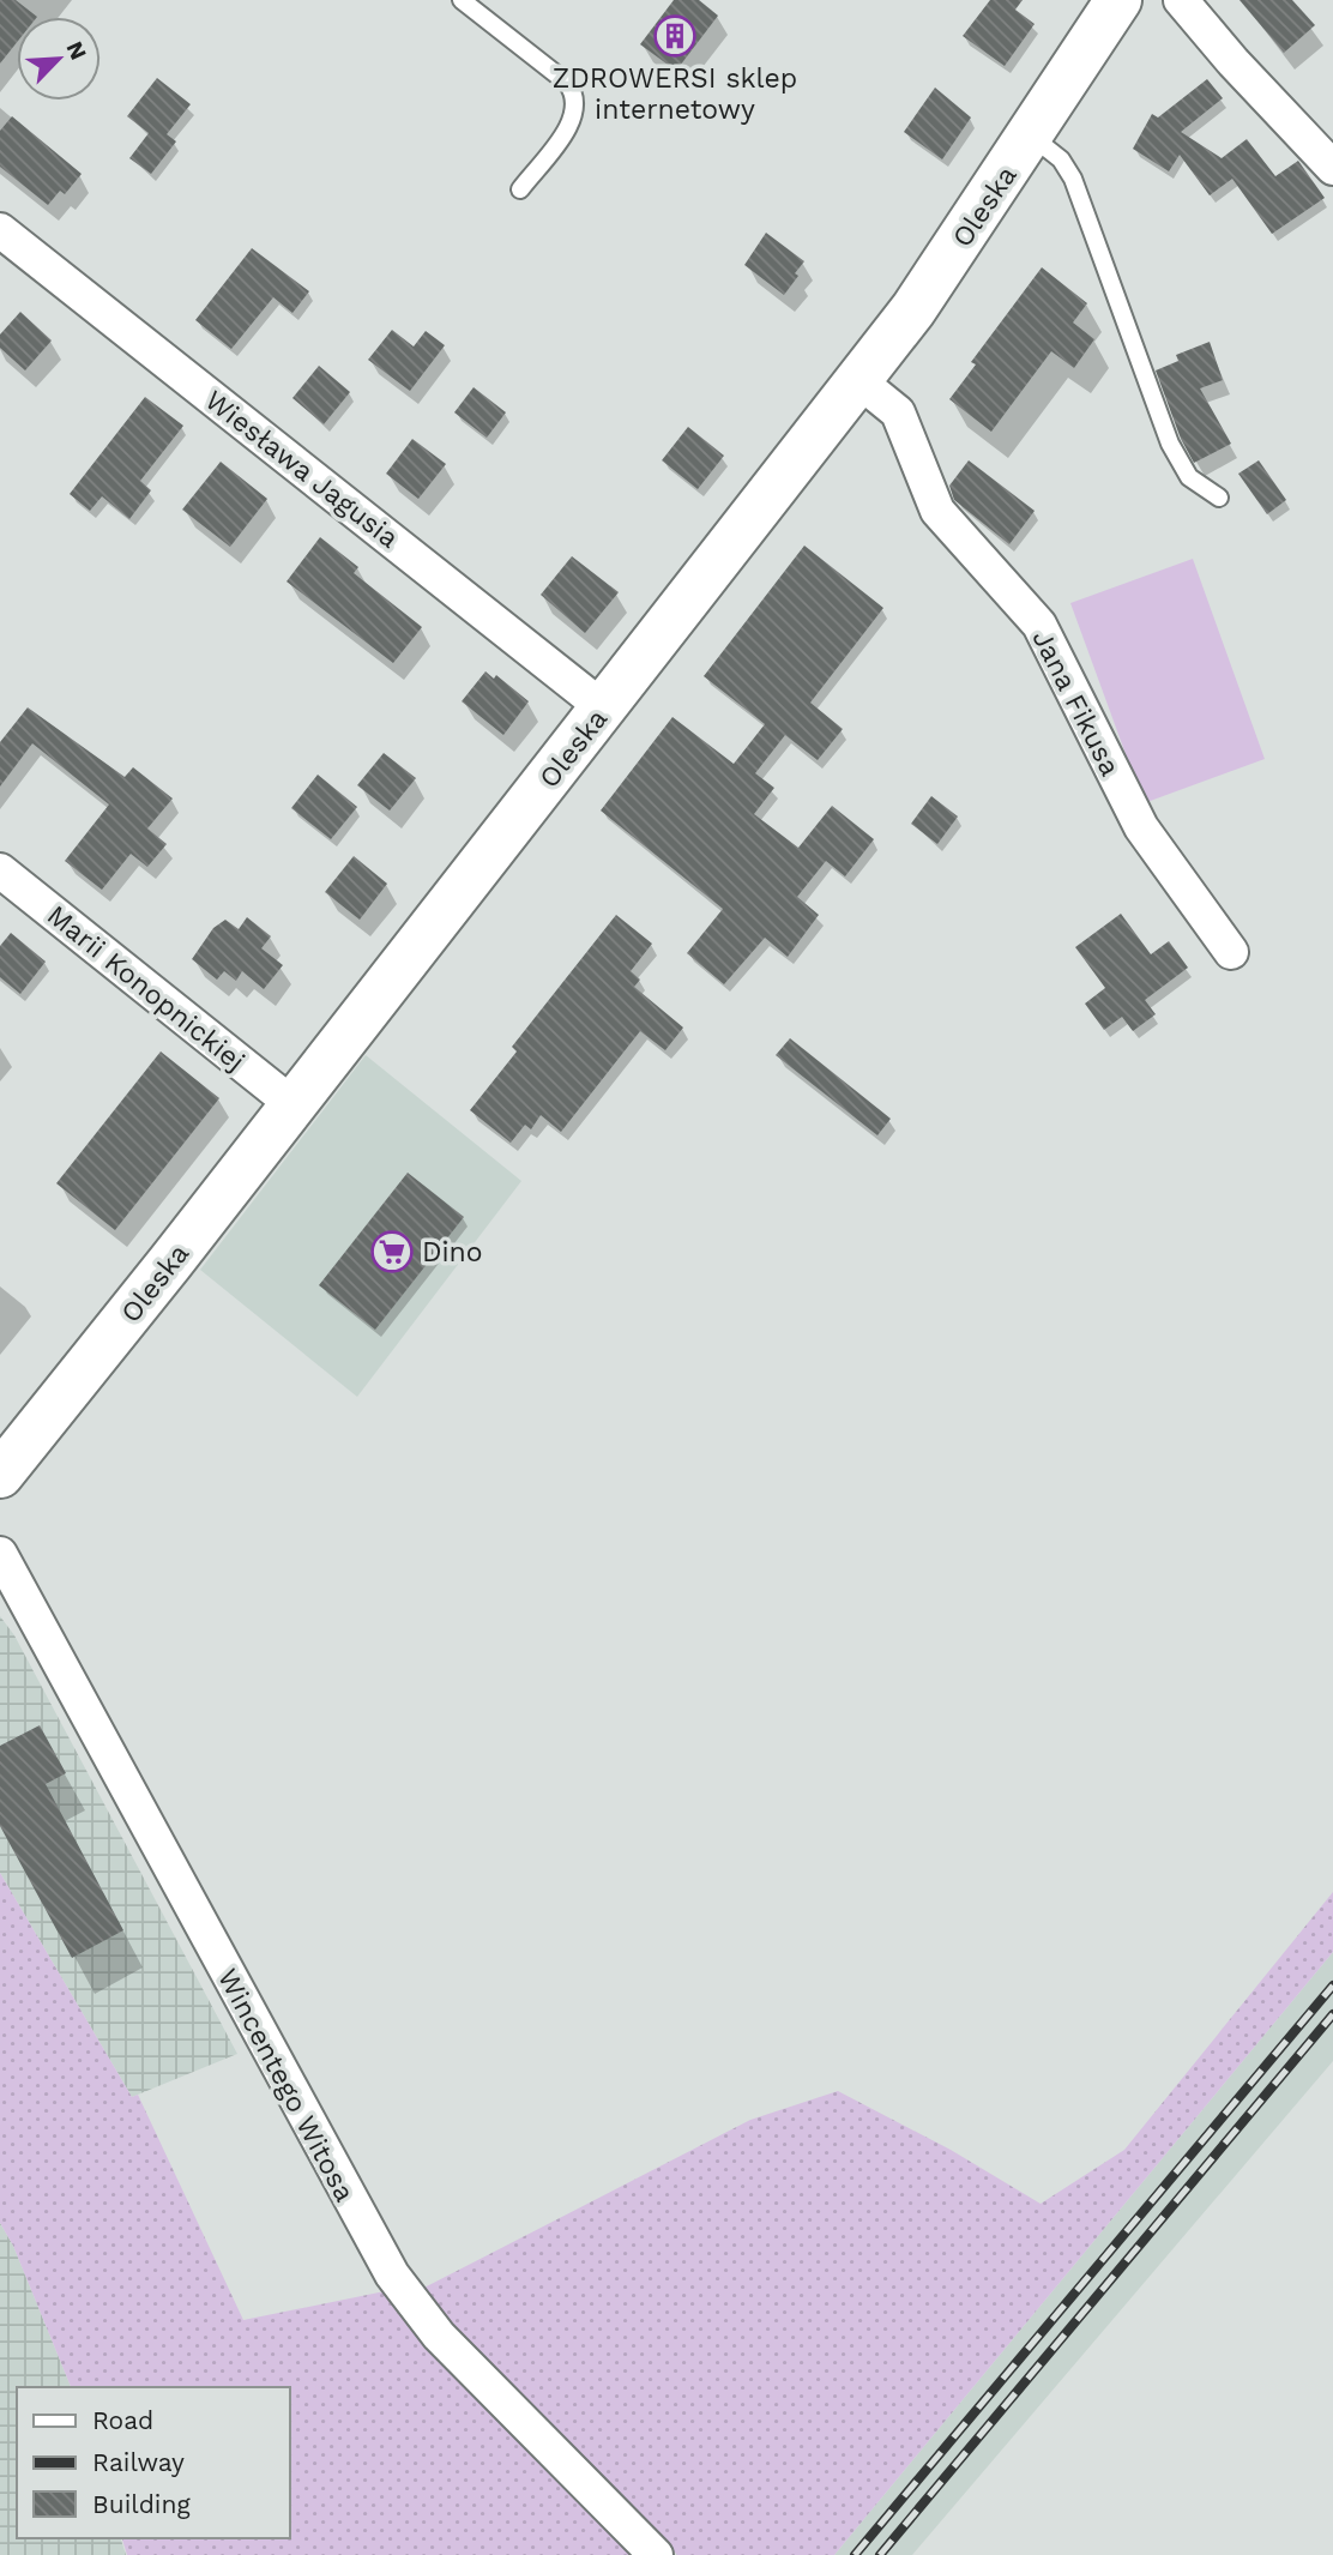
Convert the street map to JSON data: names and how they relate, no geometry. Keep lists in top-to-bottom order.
{
  "streets": {
    "street": [
      "Oleska",
      "Wiesława Jagusia",
      "Jana Fikusa",
      "Marii Konopnickiej",
      "Wincentego Witosa"
    ]
  },
  "crossings": [
    ["Oleska", "Wiesława Jagusia"],
    ["Oleska", "Jana Fikusa"],
    ["Oleska", "Marii Konopnickiej"]
  ],
  "places": {
    "building": ["ZDROWERSI sklep internetowy"],
    "supermarket": ["Dino"]
  },
  "legend": ["Road", "Railway", "Building"],
  "north": "top right"
}
